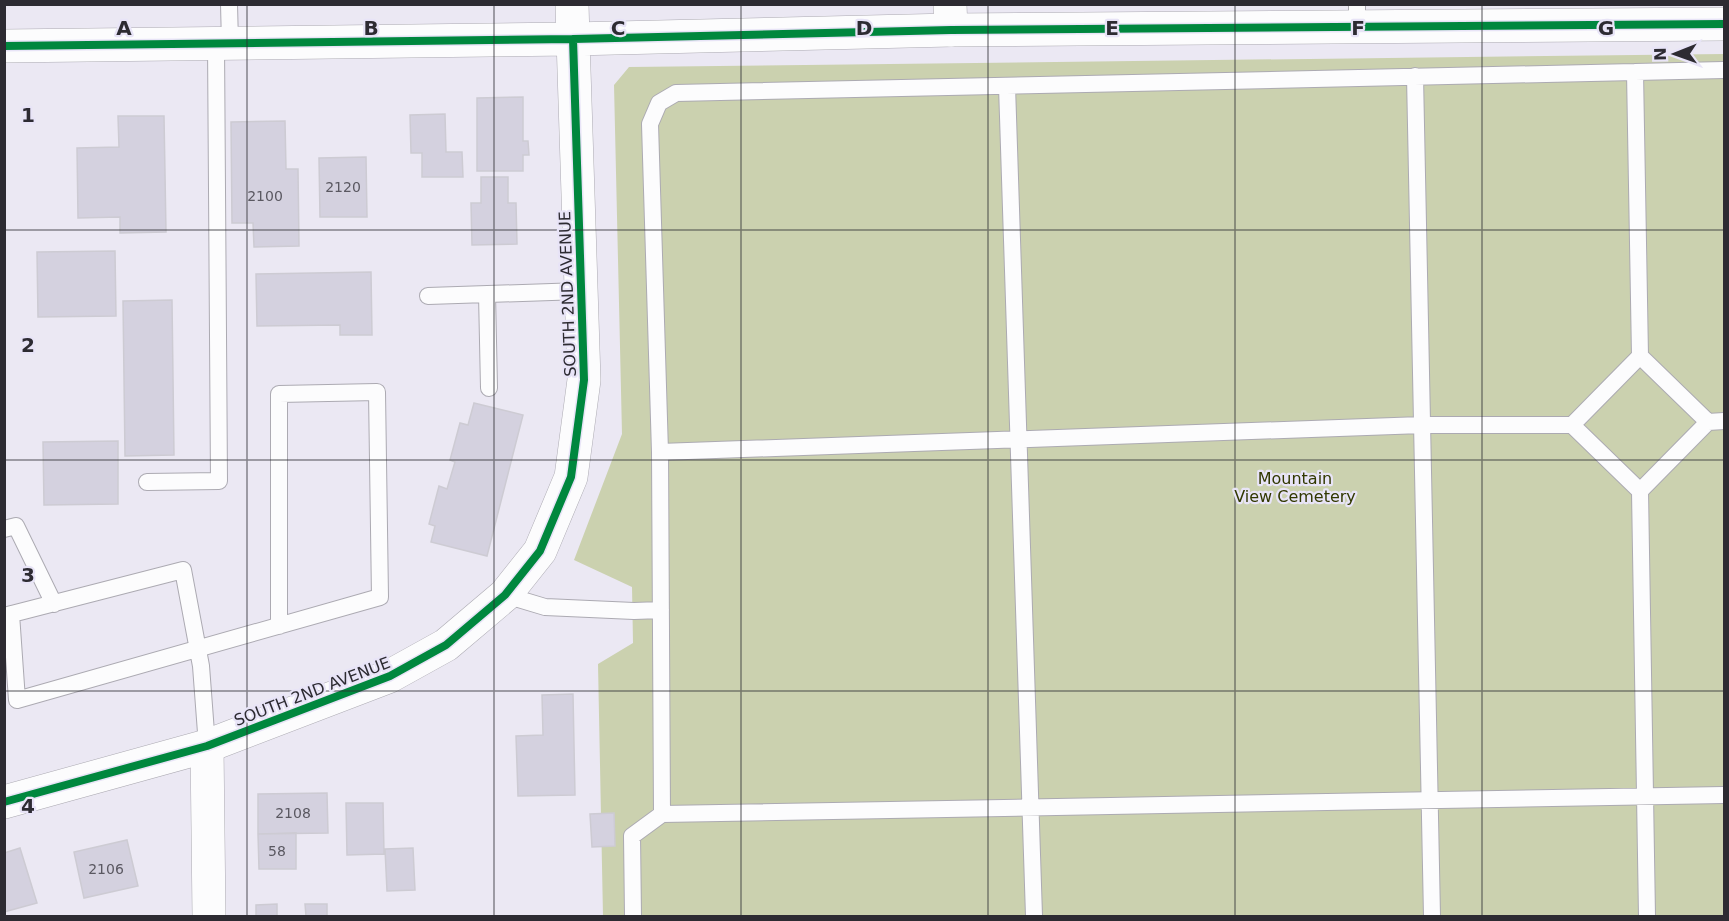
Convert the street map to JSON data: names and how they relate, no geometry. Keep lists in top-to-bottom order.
{
  "streets": {
    "main road": ["SOUTH 2ND AVENUE"]
  },
  "parks": ["Mountain View Cemetery"],
  "house_numbers": [
    "2120",
    "2100",
    "2108",
    "58",
    "2106"
  ],
  "north": "left",
  "grid": {
    "columns": [
      "A",
      "B",
      "C",
      "D",
      "E",
      "F",
      "G"
    ],
    "rows": [
      "1",
      "2",
      "3",
      "4"
    ]
  }
}
